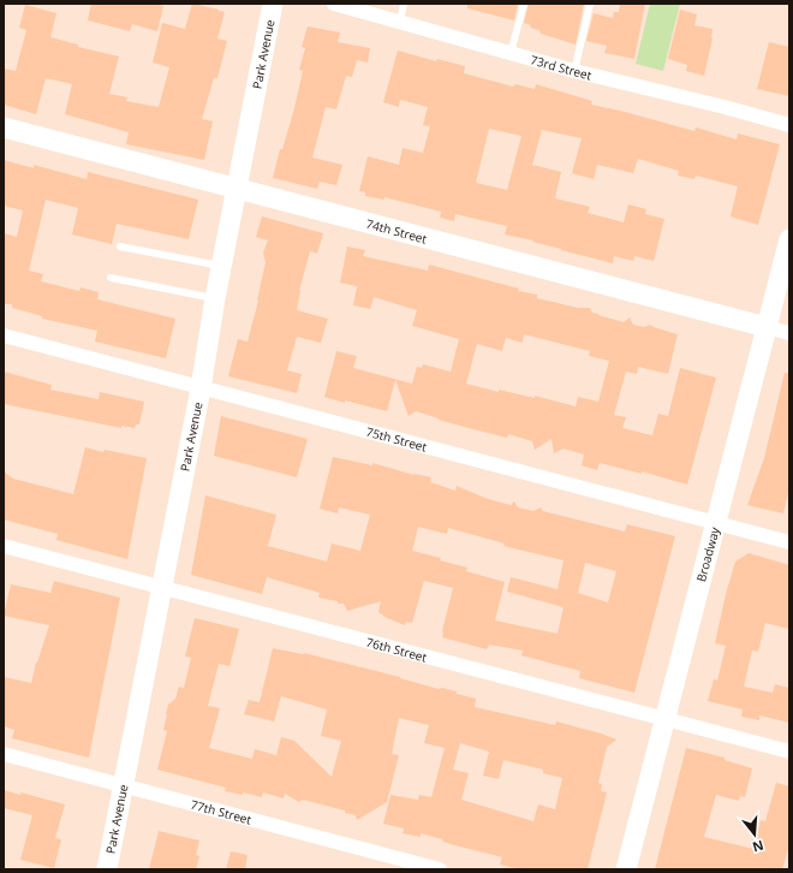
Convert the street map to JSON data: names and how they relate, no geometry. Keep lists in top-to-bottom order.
{
  "streets": {
    "street": [
      "Park Avenue",
      "73rd Street",
      "74th Street",
      "75th Street",
      "Broadway",
      "76th Street",
      "77th Street"
    ]
  },
  "crossings": [
    ["Park Avenue", "74th Street"],
    ["Park Avenue", "75th Street"],
    ["Park Avenue", "76th Street"],
    ["Park Avenue", "77th Street"],
    ["74th Street", "Broadway"],
    ["75th Street", "Broadway"],
    ["Broadway", "76th Street"]
  ],
  "north": "bottom"
}
